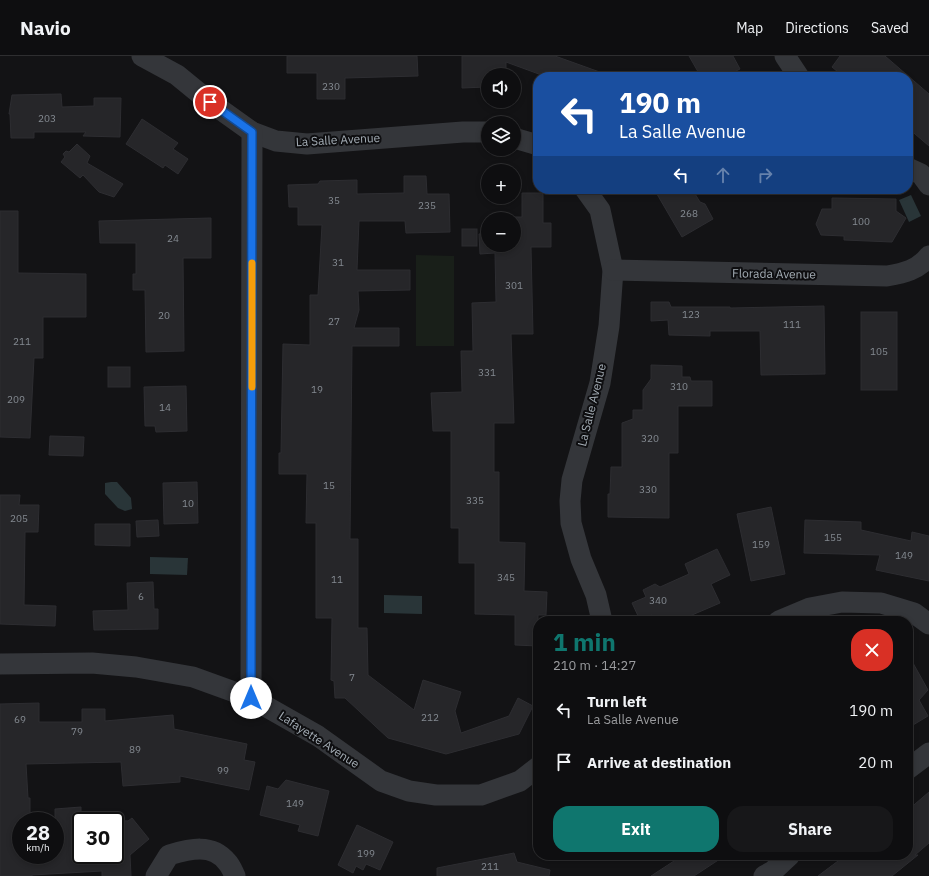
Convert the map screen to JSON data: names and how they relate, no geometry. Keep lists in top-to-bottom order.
{
  "streets": {
    "street": ["La Salle Avenue", "Florada Avenue", "Lafayette Avenue"]
  },
  "crossings": [
    ["La Salle Avenue", "Florada Avenue"]
  ],
  "house_numbers": [
    "230",
    "203",
    "35",
    "235",
    "268",
    "100",
    "24",
    "31",
    "301",
    "123",
    "20",
    "27",
    "111",
    "211",
    "105",
    "331",
    "310",
    "19",
    "209",
    "14",
    "320",
    "15",
    "330",
    "335",
    "10",
    "205",
    "155",
    "159",
    "149",
    "345",
    "11",
    "6",
    "340",
    "7",
    "212",
    "69",
    "79",
    "89",
    "99",
    "149",
    "199",
    "211"
  ],
  "page": {
    "header": "Navio",
    "nav": ["Map", "Directions", "Saved"],
    "map_buttons": ["+", "−"],
    "turn": ["190 m", "La Salle Avenue"],
    "heading": ["1 min", "210 m · 14:27"],
    "list": [
      {
        "name": "Turn left",
        "note": "La Salle Avenue",
        "value": "190 m"
      },
      {
        "name": "Arrive at destination",
        "value": "20 m"
      }
    ],
    "buttons": ["Exit", "Share"],
    "speed": "28 km/h",
    "limit": "30"
  }
}
